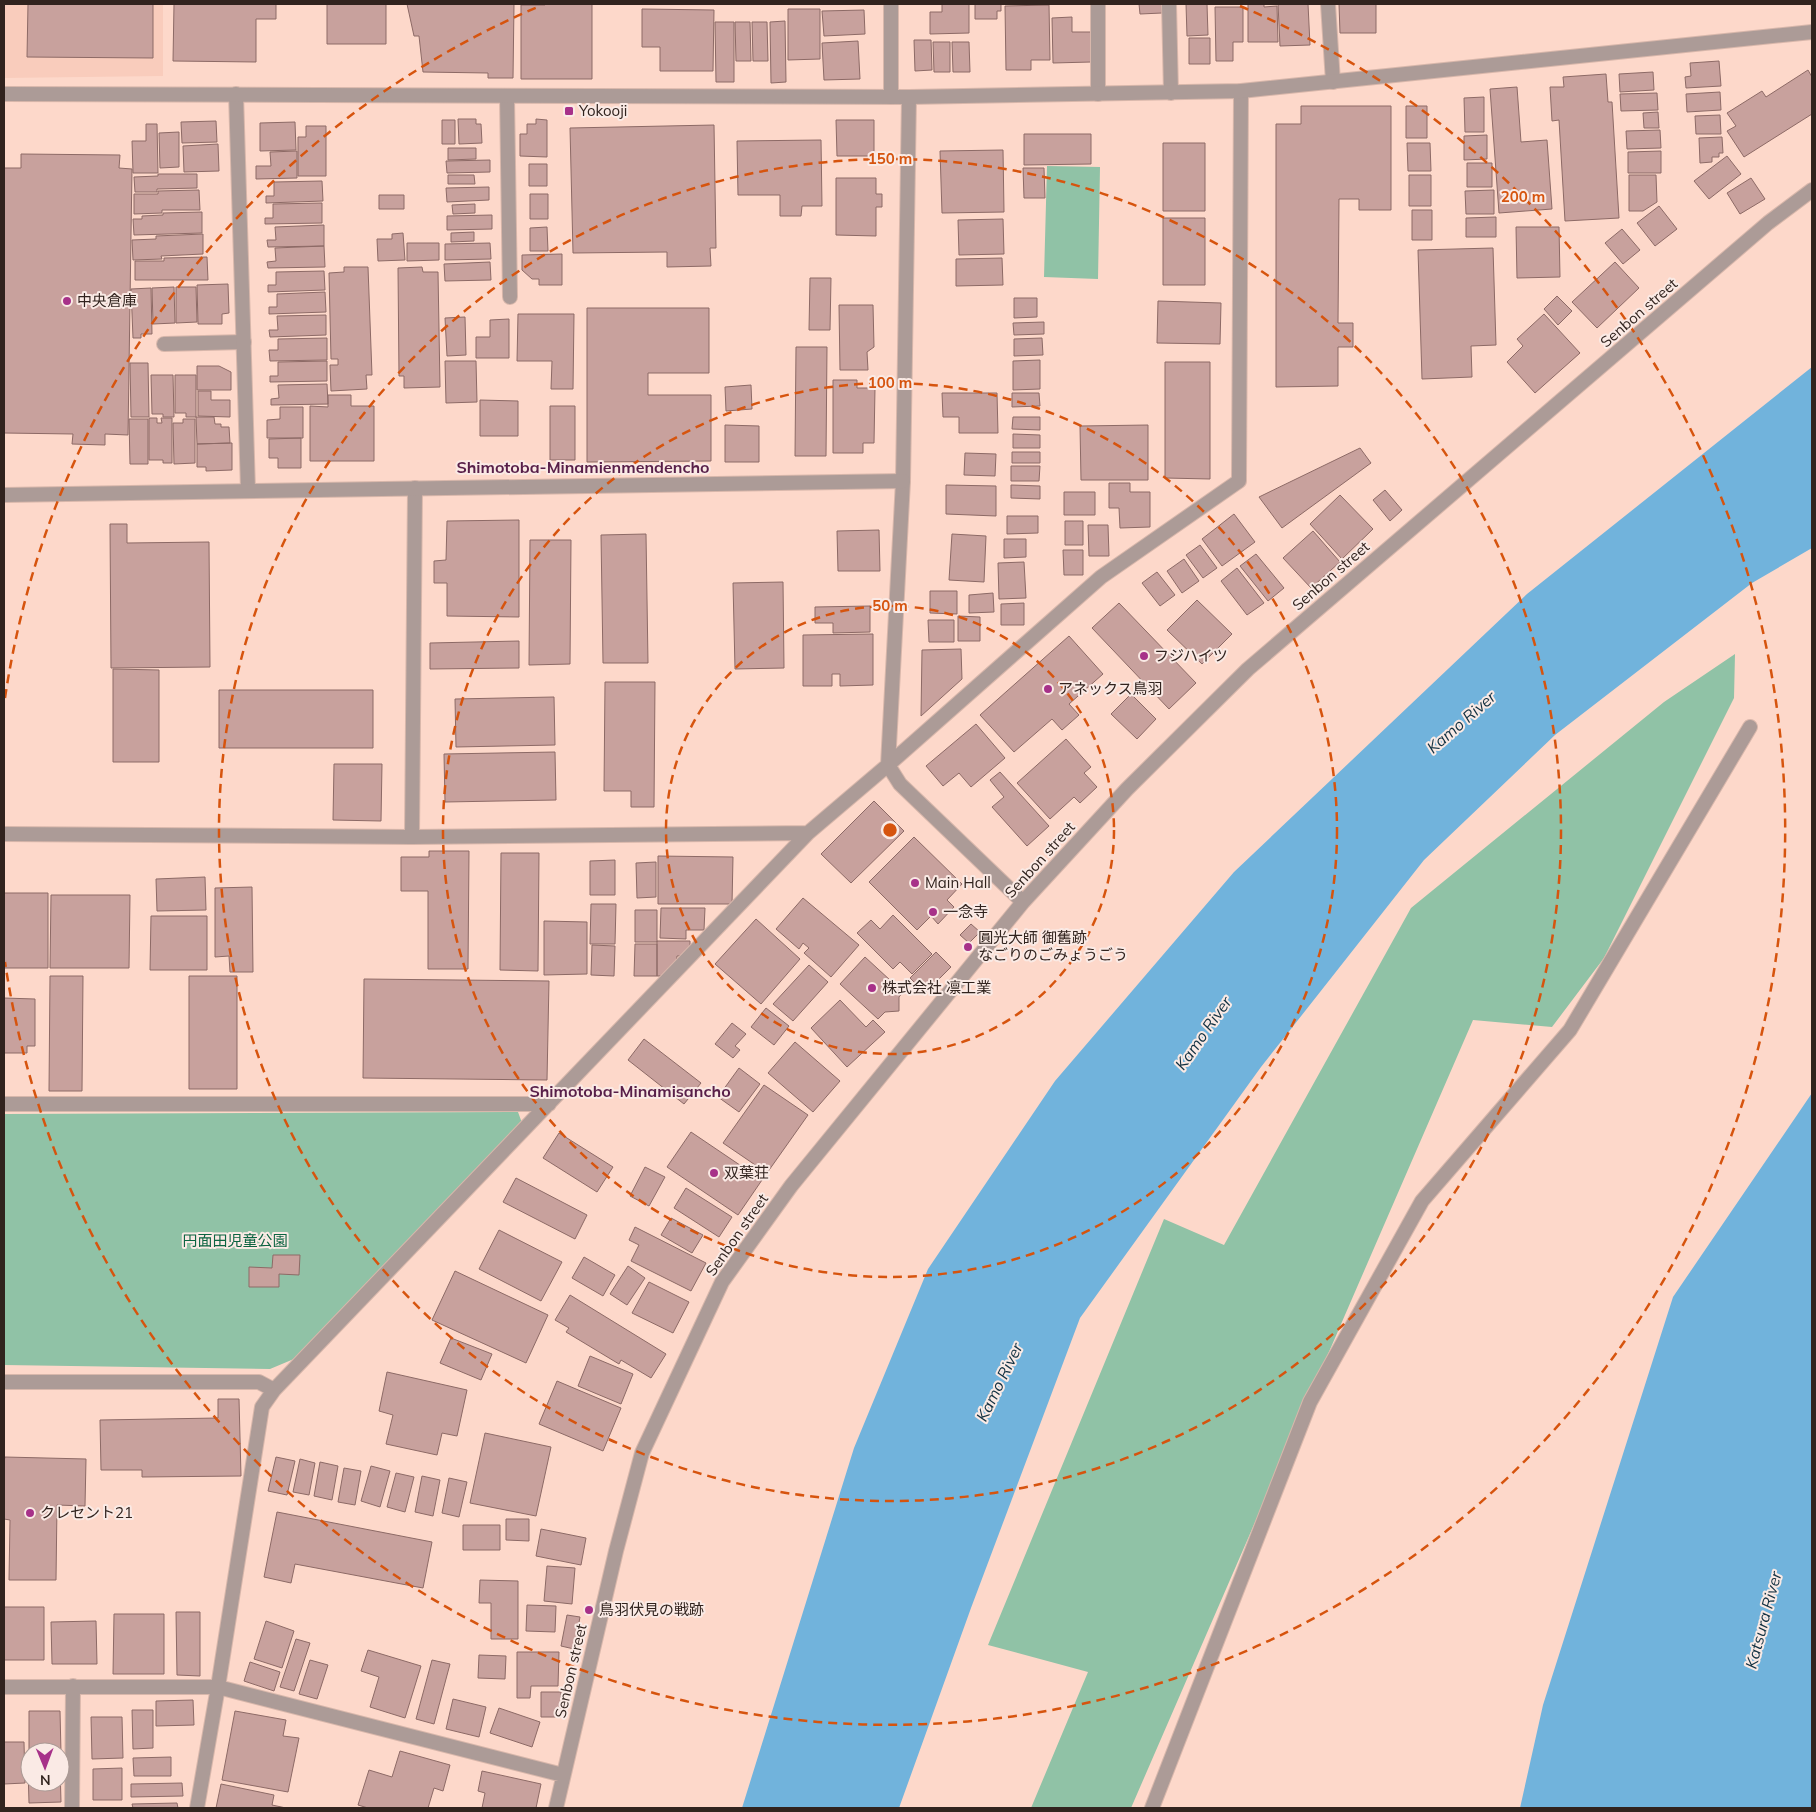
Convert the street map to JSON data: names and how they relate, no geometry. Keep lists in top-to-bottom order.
{
  "streets": {
    "street": ["Senbon street"]
  },
  "districts": ["Shimotoba-Minamienmendencho", "Shimotoba-Minamisancho"],
  "water": ["Kamo River", "Katsura River"],
  "parks": ["円面田児童公園"],
  "places": {
    "transit": ["Yokooji"],
    "other": [
      "中央倉庫",
      "フジハイツ",
      "アネックス鳥羽",
      "Main Hall",
      "一念寺",
      "圓光大師 御舊跡 なごりのごみょうごう",
      "株式会社 凛工業",
      "双葉荘",
      "クレセント21",
      "鳥羽伏見の戦跡"
    ]
  },
  "north": "bottom",
  "rings": [
    "150 m",
    "200 m",
    "100 m",
    "50 m"
  ]
}
